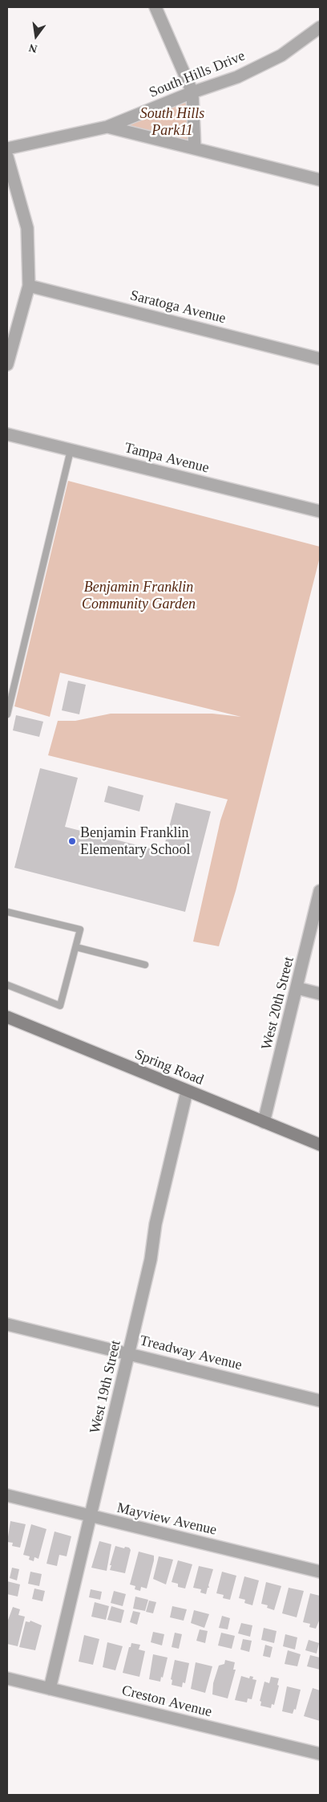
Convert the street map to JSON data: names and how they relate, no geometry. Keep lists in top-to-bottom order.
{
  "streets": {
    "street": [
      "South Hills Drive",
      "Saratoga Avenue",
      "Tampa Avenue",
      "West 20th Street",
      "Spring Road",
      "Treadway Avenue",
      "West 19th Street",
      "Mayview Avenue",
      "Creston Avenue"
    ]
  },
  "crossings": [
    ["West 20th Street", "Spring Road"],
    ["Spring Road", "West 19th Street"],
    ["Treadway Avenue", "West 19th Street"],
    ["West 19th Street", "Mayview Avenue"],
    ["West 19th Street", "Creston Avenue"]
  ],
  "parks": ["South Hills Park11", "Benjamin Franklin Community Garden"],
  "places": ["Benjamin Franklin Elementary School"],
  "north": "bottom"
}
